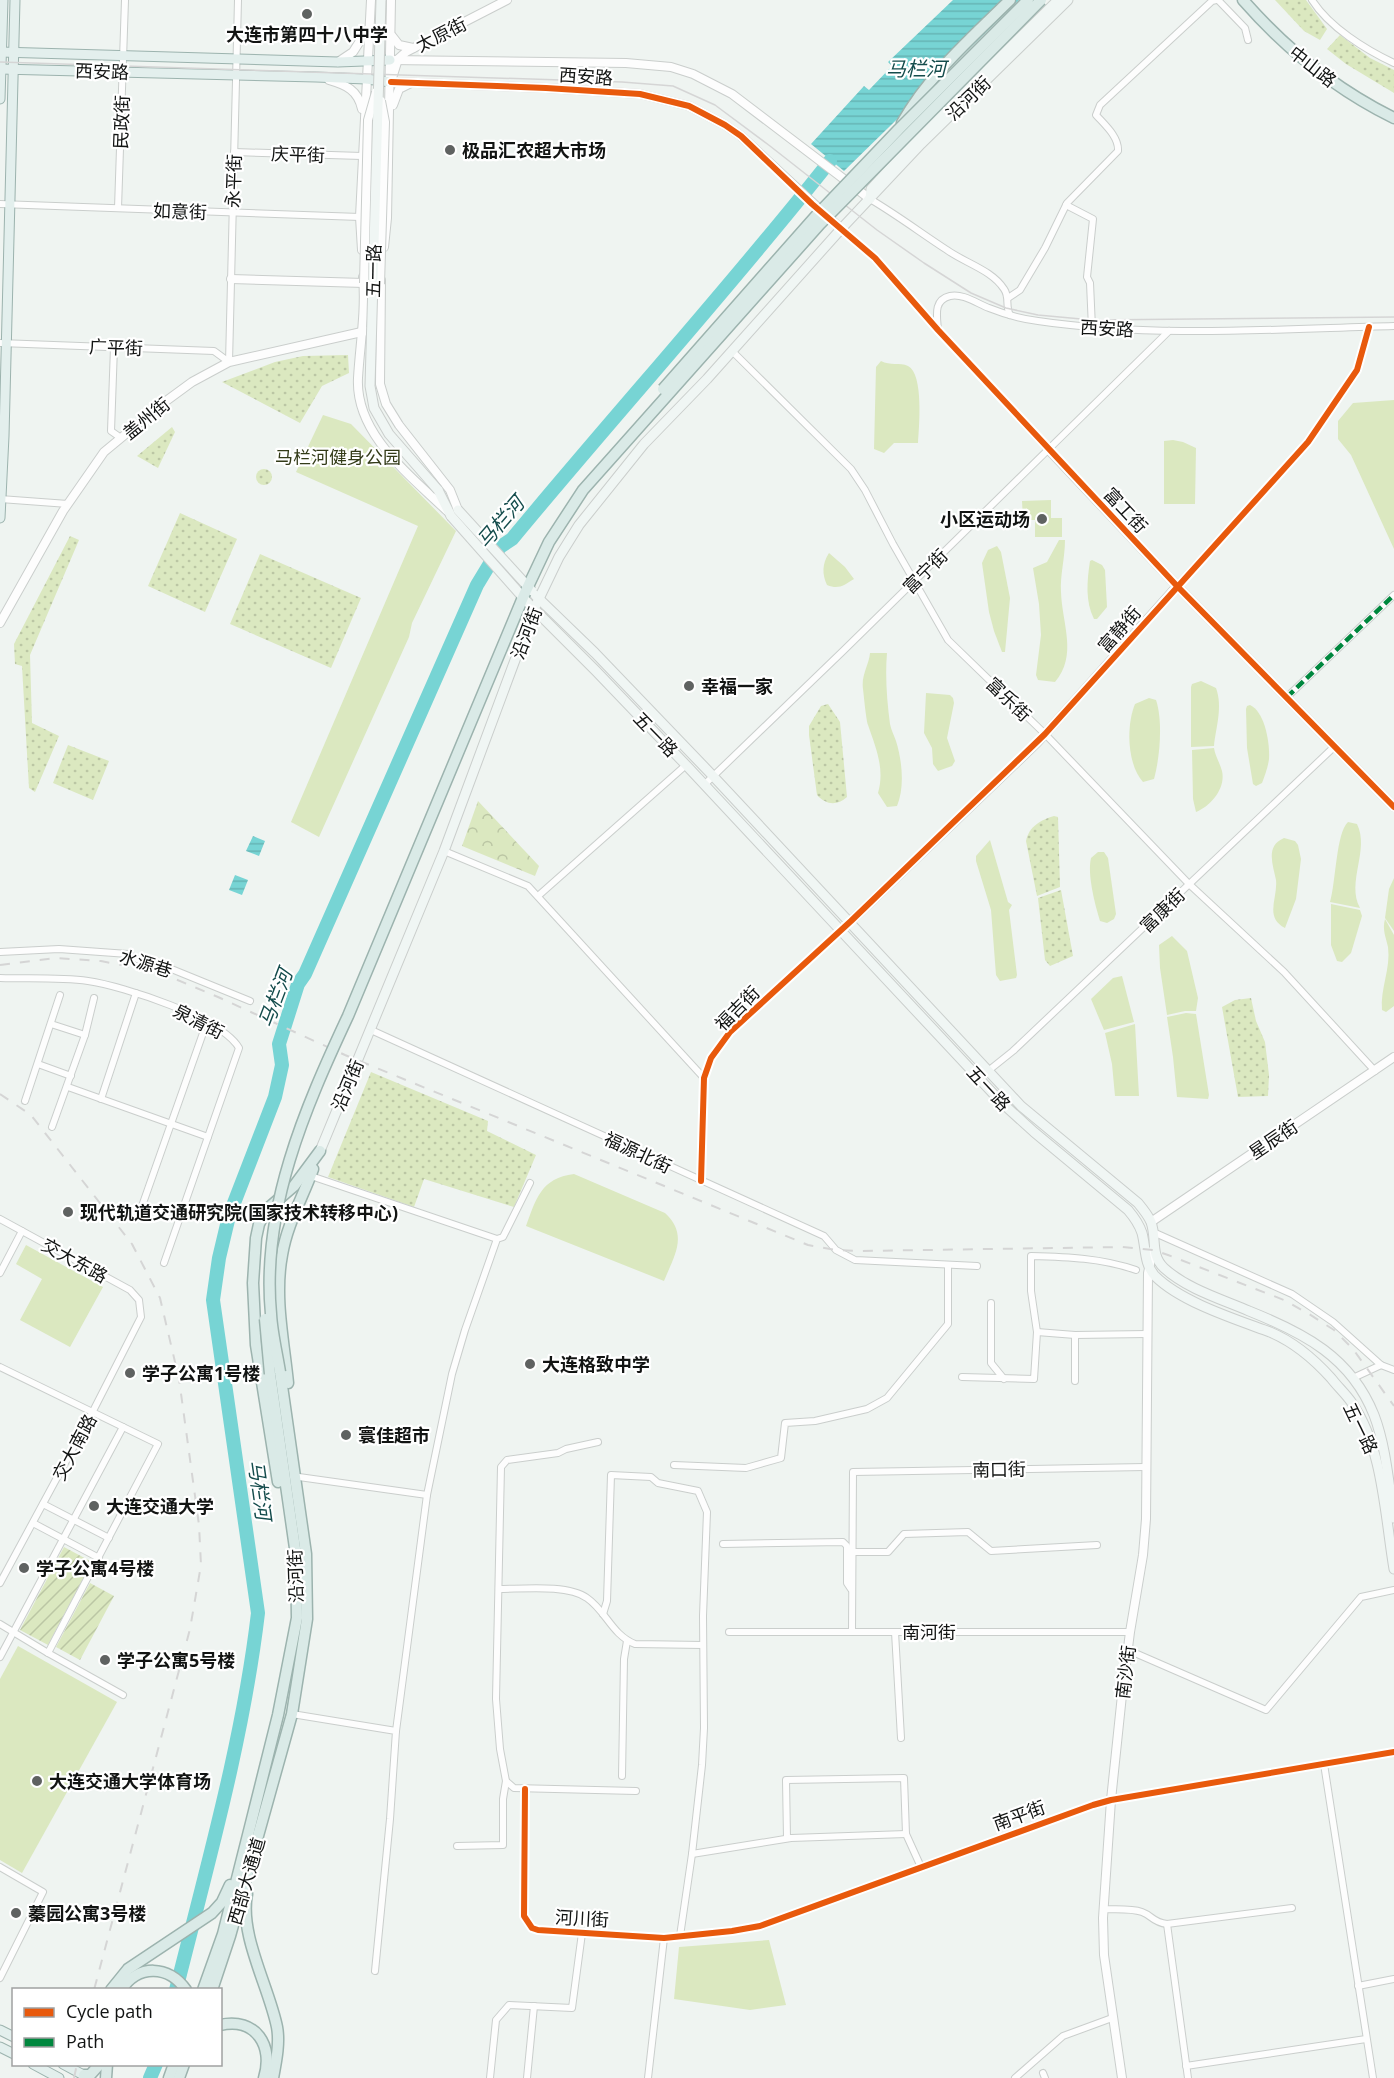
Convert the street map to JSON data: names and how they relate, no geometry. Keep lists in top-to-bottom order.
{
  "streets": {
    "highway": ["中山路", "沿河街", "西部大通道"],
    "main road": ["西安路", "五一路"],
    "street": [
      "太原街",
      "民政街",
      "庆平街",
      "永平街",
      "如意街",
      "广平街",
      "盖州街",
      "富工街",
      "富宁街",
      "富静街",
      "富乐街",
      "富康街",
      "水源巷",
      "福吉街",
      "泉清街",
      "星辰街",
      "福源北街",
      "交大东路",
      "交大南路",
      "南口街",
      "南河街",
      "南沙街",
      "南平街",
      "河川街"
    ]
  },
  "crossings": [
    ["太原街", "西安路"],
    ["西安路", "沿河街"],
    ["西安路", "民政街"],
    ["西安路", "永平街"],
    ["西安路", "富工街"],
    ["西安路", "富宁街"],
    ["西安路", "富静街"],
    ["沿河街", "五一路"],
    ["沿河街", "富工街"],
    ["沿河街", "富乐街"],
    ["沿河街", "福源北街"],
    ["沿河街", "西部大通道"],
    ["民政街", "如意街"],
    ["庆平街", "永平街"],
    ["永平街", "如意街"],
    ["永平街", "广平街"],
    ["永平街", "盖州街"],
    ["五一路", "富宁街"],
    ["五一路", "富静街"],
    ["五一路", "富康街"],
    ["五一路", "福吉街"],
    ["五一路", "星辰街"],
    ["五一路", "南沙街"],
    ["广平街", "盖州街"],
    ["富工街", "富宁街"],
    ["富工街", "富静街"],
    ["富工街", "富康街"],
    ["富宁街", "富乐街"],
    ["富静街", "富乐街"],
    ["富静街", "福吉街"],
    ["富乐街", "富康街"],
    ["富乐街", "星辰街"],
    ["福吉街", "福源北街"],
    ["交大东路", "交大南路"],
    ["南口街", "南沙街"],
    ["南河街", "南沙街"],
    ["南沙街", "南平街"],
    ["南平街", "河川街"]
  ],
  "water": ["马栏河"],
  "parks": ["马栏河健身公园"],
  "places": [
    "大连市第四十八中学",
    "极品汇农超大市场",
    "小区运动场",
    "幸福一家",
    "现代轨道交通研究院(国家技术转移中心)",
    "大连格致中学",
    "学子公寓1号楼",
    "寰佳超市",
    "大连交通大学",
    "学子公寓4号楼",
    "学子公寓5号楼",
    "大连交通大学体育场",
    "蓁园公寓3号楼"
  ],
  "legend": ["Cycle path", "Path"]
}
